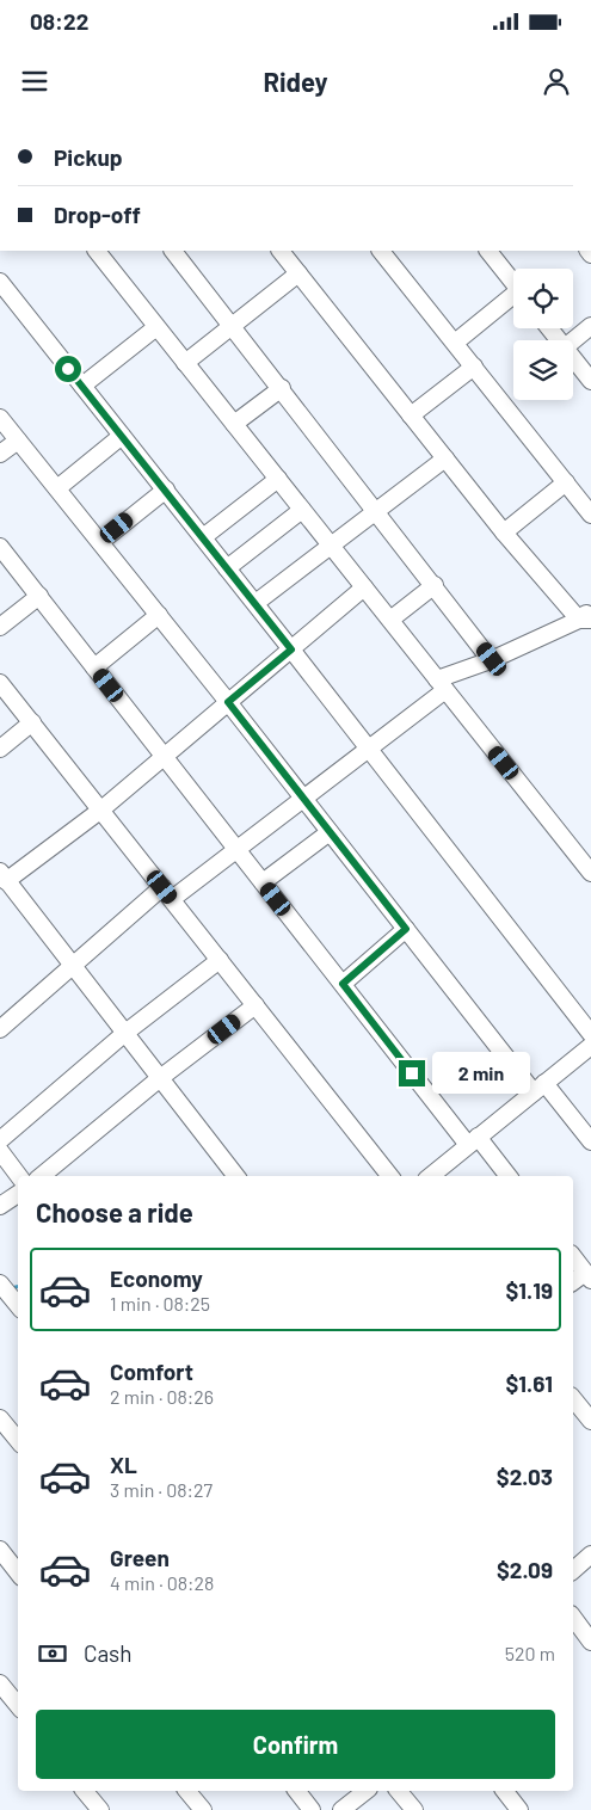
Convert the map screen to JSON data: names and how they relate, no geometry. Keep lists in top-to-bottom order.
{
  "page": {
    "status": "08:22",
    "header": "Ridey",
    "banner": ["Pickup", "Drop-off"],
    "bubble": "2 min",
    "heading": "Choose a ride",
    "list": [
      {
        "name": "Economy",
        "note": "1 min · 08:25",
        "value": "$1.19"
      },
      {
        "name": "Comfort",
        "note": "2 min · 08:26",
        "value": "$1.61"
      },
      {
        "name": "XL",
        "note": "3 min · 08:27",
        "value": "$2.03"
      },
      {
        "name": "Green",
        "note": "4 min · 08:28",
        "value": "$2.09"
      }
    ],
    "pay": ["Cash", "520 m"],
    "buttons": "Confirm"
  }
}
